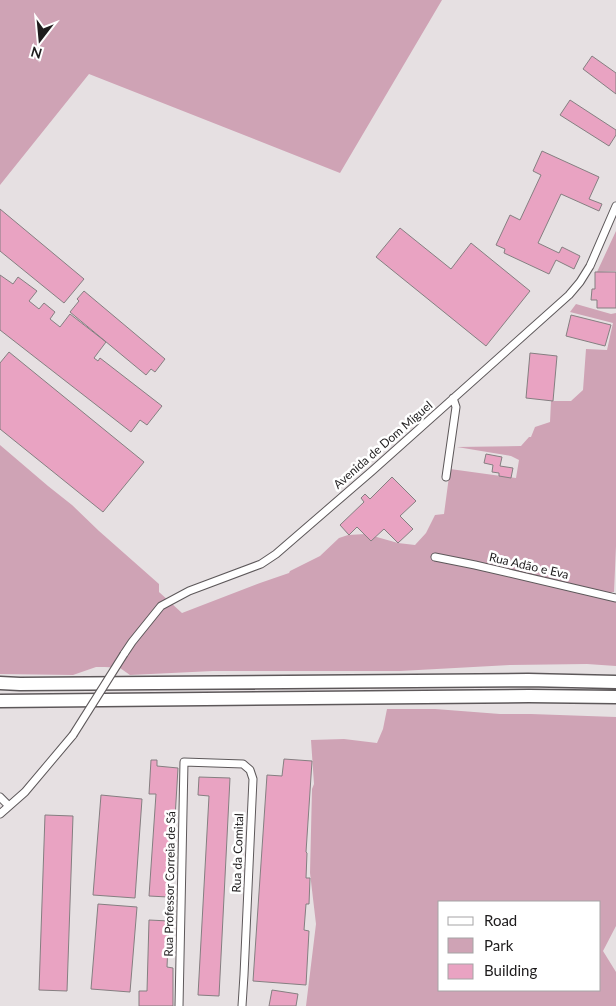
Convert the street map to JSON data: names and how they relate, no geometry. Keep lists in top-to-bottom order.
{
  "streets": {
    "street": [
      "Avenida de Dom Miguel",
      "Rua Adão e Eva",
      "Rua da Comital",
      "Rua Professor Correia de Sá"
    ]
  },
  "crossings": [
    ["Rua da Comital", "Rua Professor Correia de Sá"]
  ],
  "legend": ["Road", "Park", "Building"],
  "north": "bottom"
}
